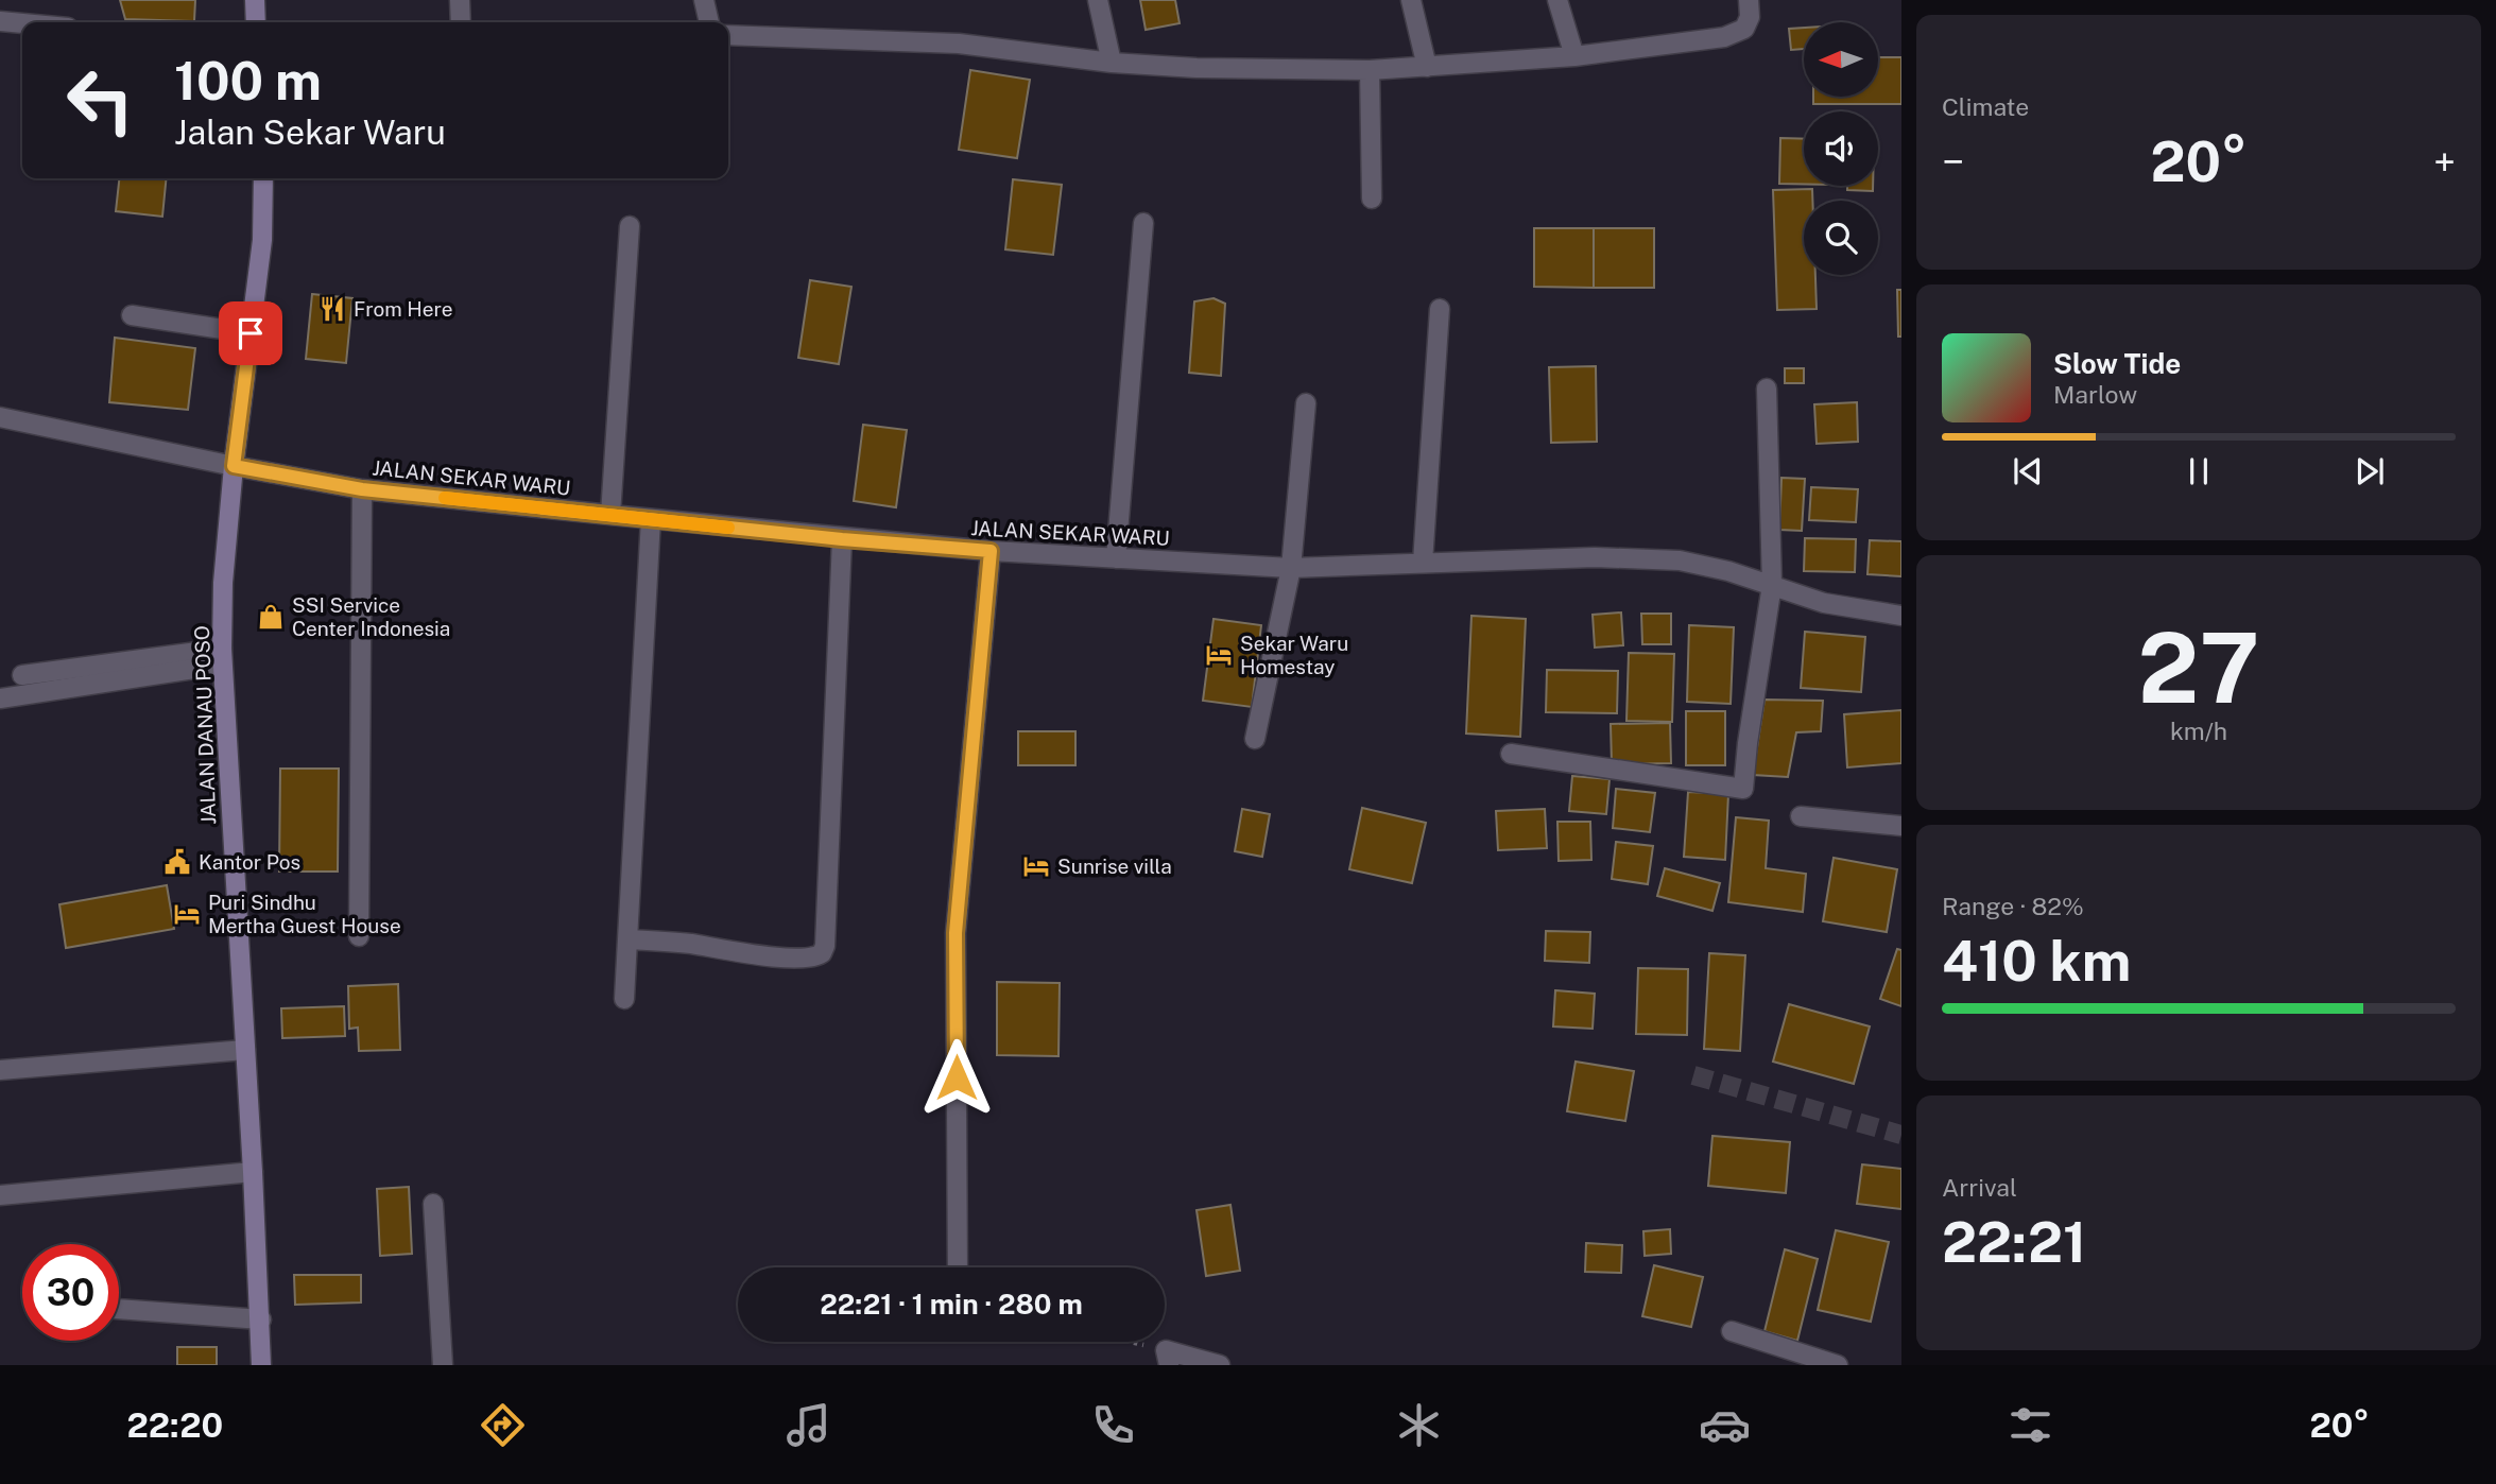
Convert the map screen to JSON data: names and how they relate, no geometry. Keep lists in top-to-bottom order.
{
  "streets": {
    "street": ["JALAN SEKAR WARU", "JALAN DANAU POSO"]
  },
  "crossings": [
    ["JALAN SEKAR WARU", "JALAN DANAU POSO"]
  ],
  "places": {
    "restaurant": ["From Here"],
    "shop": ["SSI Service Center Indonesia"],
    "hotel": ["Sekar Waru Homestay", "Sunrise villa", "Puri Sindhu Mertha Guest House"],
    "public building": ["Kantor Pos"]
  },
  "north": "left",
  "page": {
    "tile": [
      "Climate",
      ["27", "km/h"],
      ["Range · 82%", "410 km"],
      ["Arrival", "22:21"]
    ],
    "turn": ["100 m", "Jalan Sekar Waru"],
    "heat": ["−", "20°", "+"],
    "song": ["Slow Tide", "Marlow"],
    "limit": "30",
    "trip": "22:21 · 1 min · 280 m",
    "tabs": ["22:20", "20°"]
  }
}
